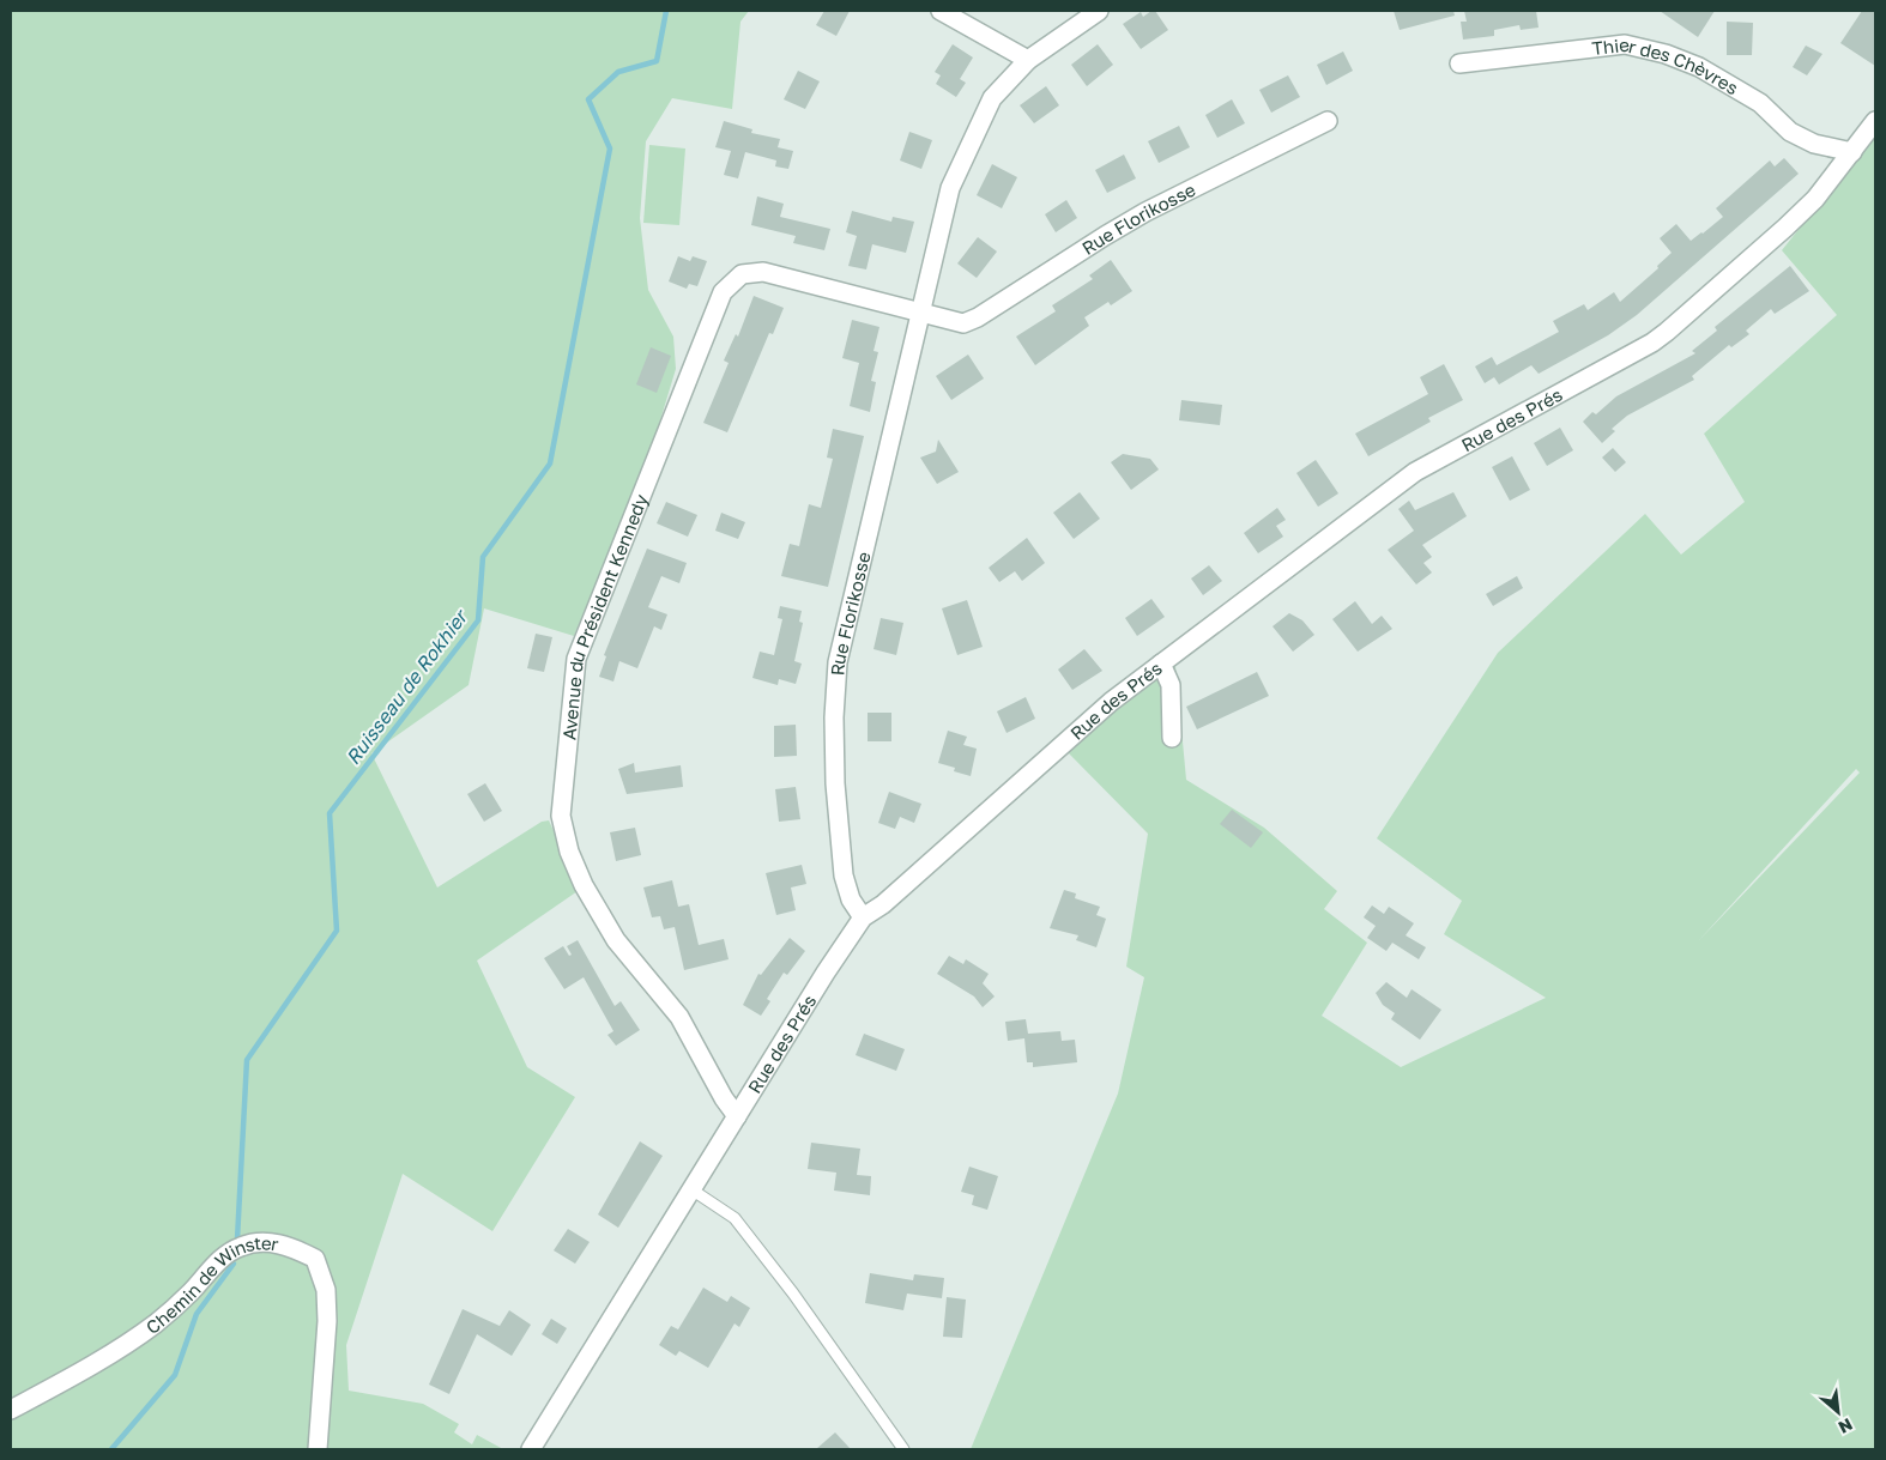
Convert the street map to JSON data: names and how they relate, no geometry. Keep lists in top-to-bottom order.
{
  "streets": {
    "street": [
      "Thier des Chèvres",
      "Rue Florikosse",
      "Rue des Prés",
      "Avenue du Président Kennedy",
      "Chemin de Winster"
    ]
  },
  "crossings": [
    ["Thier des Chèvres", "Rue des Prés"],
    ["Rue Florikosse", "Rue des Prés"],
    ["Rue Florikosse", "Avenue du Président Kennedy"],
    ["Rue des Prés", "Avenue du Président Kennedy"]
  ],
  "water": ["Ruisseau de Rokhier"],
  "north": "bottom right"
}
